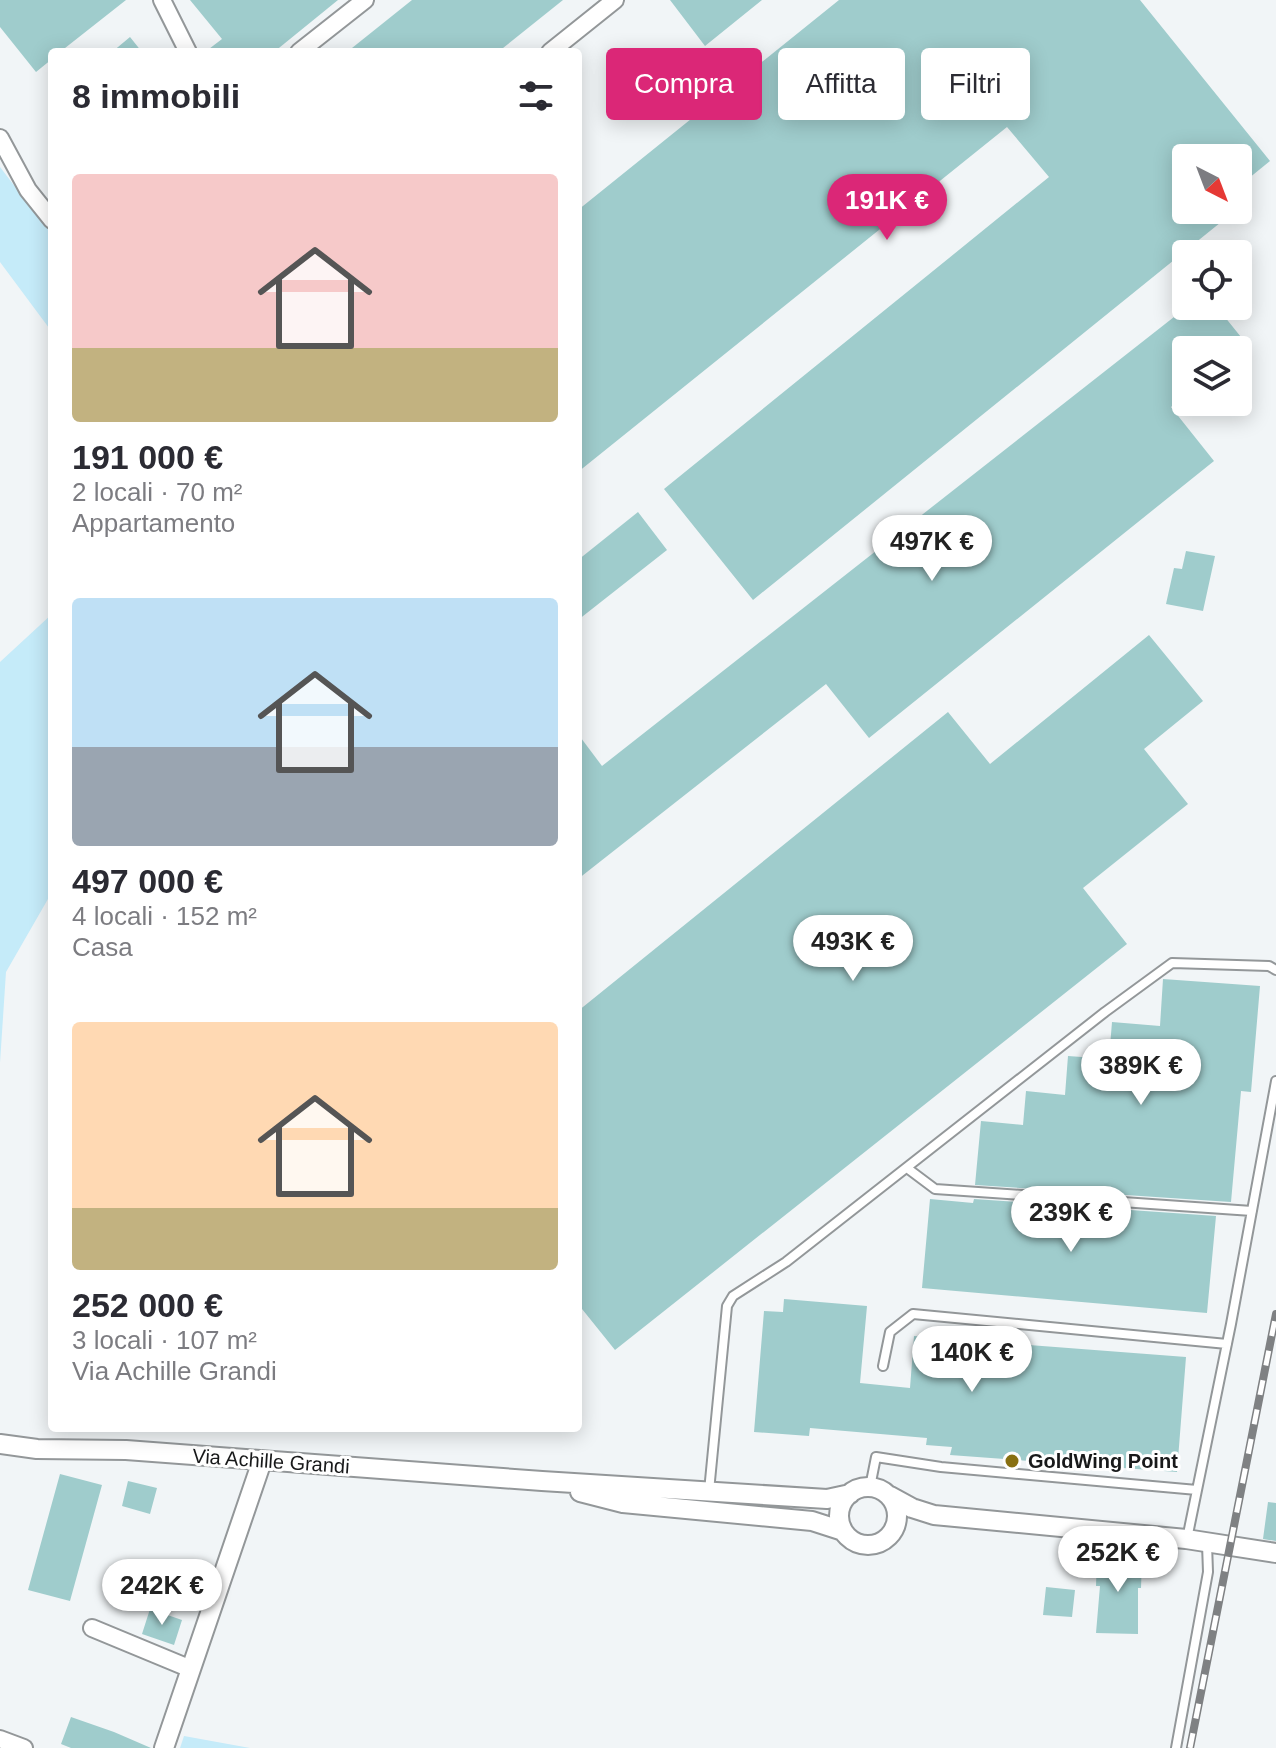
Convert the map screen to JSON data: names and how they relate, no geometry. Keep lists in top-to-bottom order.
{
  "streets": {
    "street": ["Via Achille Grandi"]
  },
  "places": ["GoldWing Point"],
  "north": "bottom right",
  "page": {
    "chip": ["Compra", "Affitta", "Filtri"],
    "heading": "8 immobili",
    "list": [
      {
        "name": "191 000 €",
        "note": "2 locali · 70 m² · Appartamento"
      },
      {
        "name": "497 000 €",
        "note": "4 locali · 152 m² · Casa"
      },
      {
        "name": "252 000 €",
        "note": "3 locali · 107 m² · Via Achille Grandi"
      }
    ],
    "price": [
      "191K €",
      "497K €",
      "493K €",
      "389K €",
      "239K €",
      "140K €",
      "252K €",
      "242K €"
    ]
  }
}
